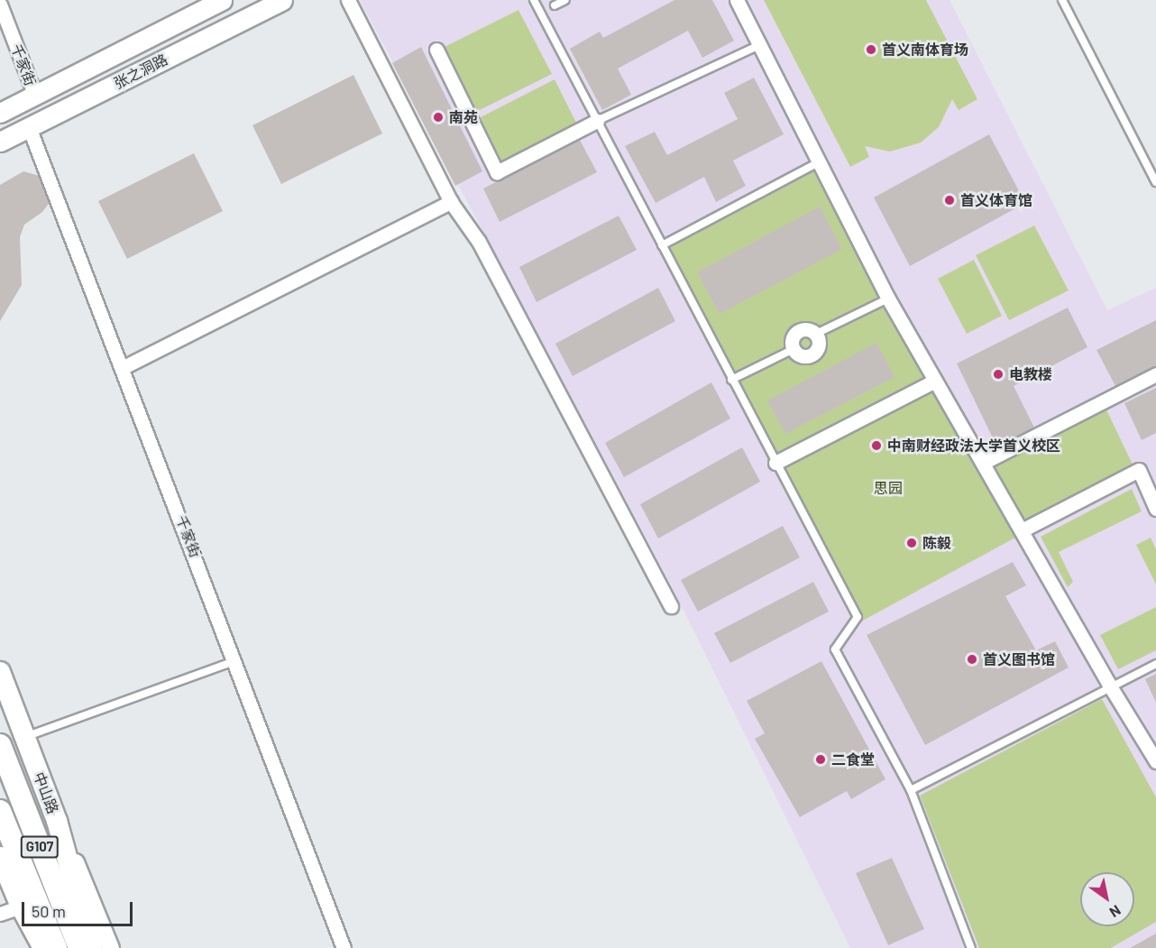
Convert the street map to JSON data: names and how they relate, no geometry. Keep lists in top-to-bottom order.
{
  "streets": {
    "highway": ["中山路", "G107"],
    "main road": ["张之洞路"],
    "street": ["千家街"]
  },
  "crossings": [
    ["千家街", "张之洞路"]
  ],
  "parks": ["思园"],
  "places": [
    "首义南体育场",
    "南苑",
    "首义体育馆",
    "电教楼",
    "中南财经政法大学首义校区",
    "陈毅",
    "首义图书馆",
    "二食堂"
  ],
  "scale_bar": "50 m",
  "north": "bottom right"
}
